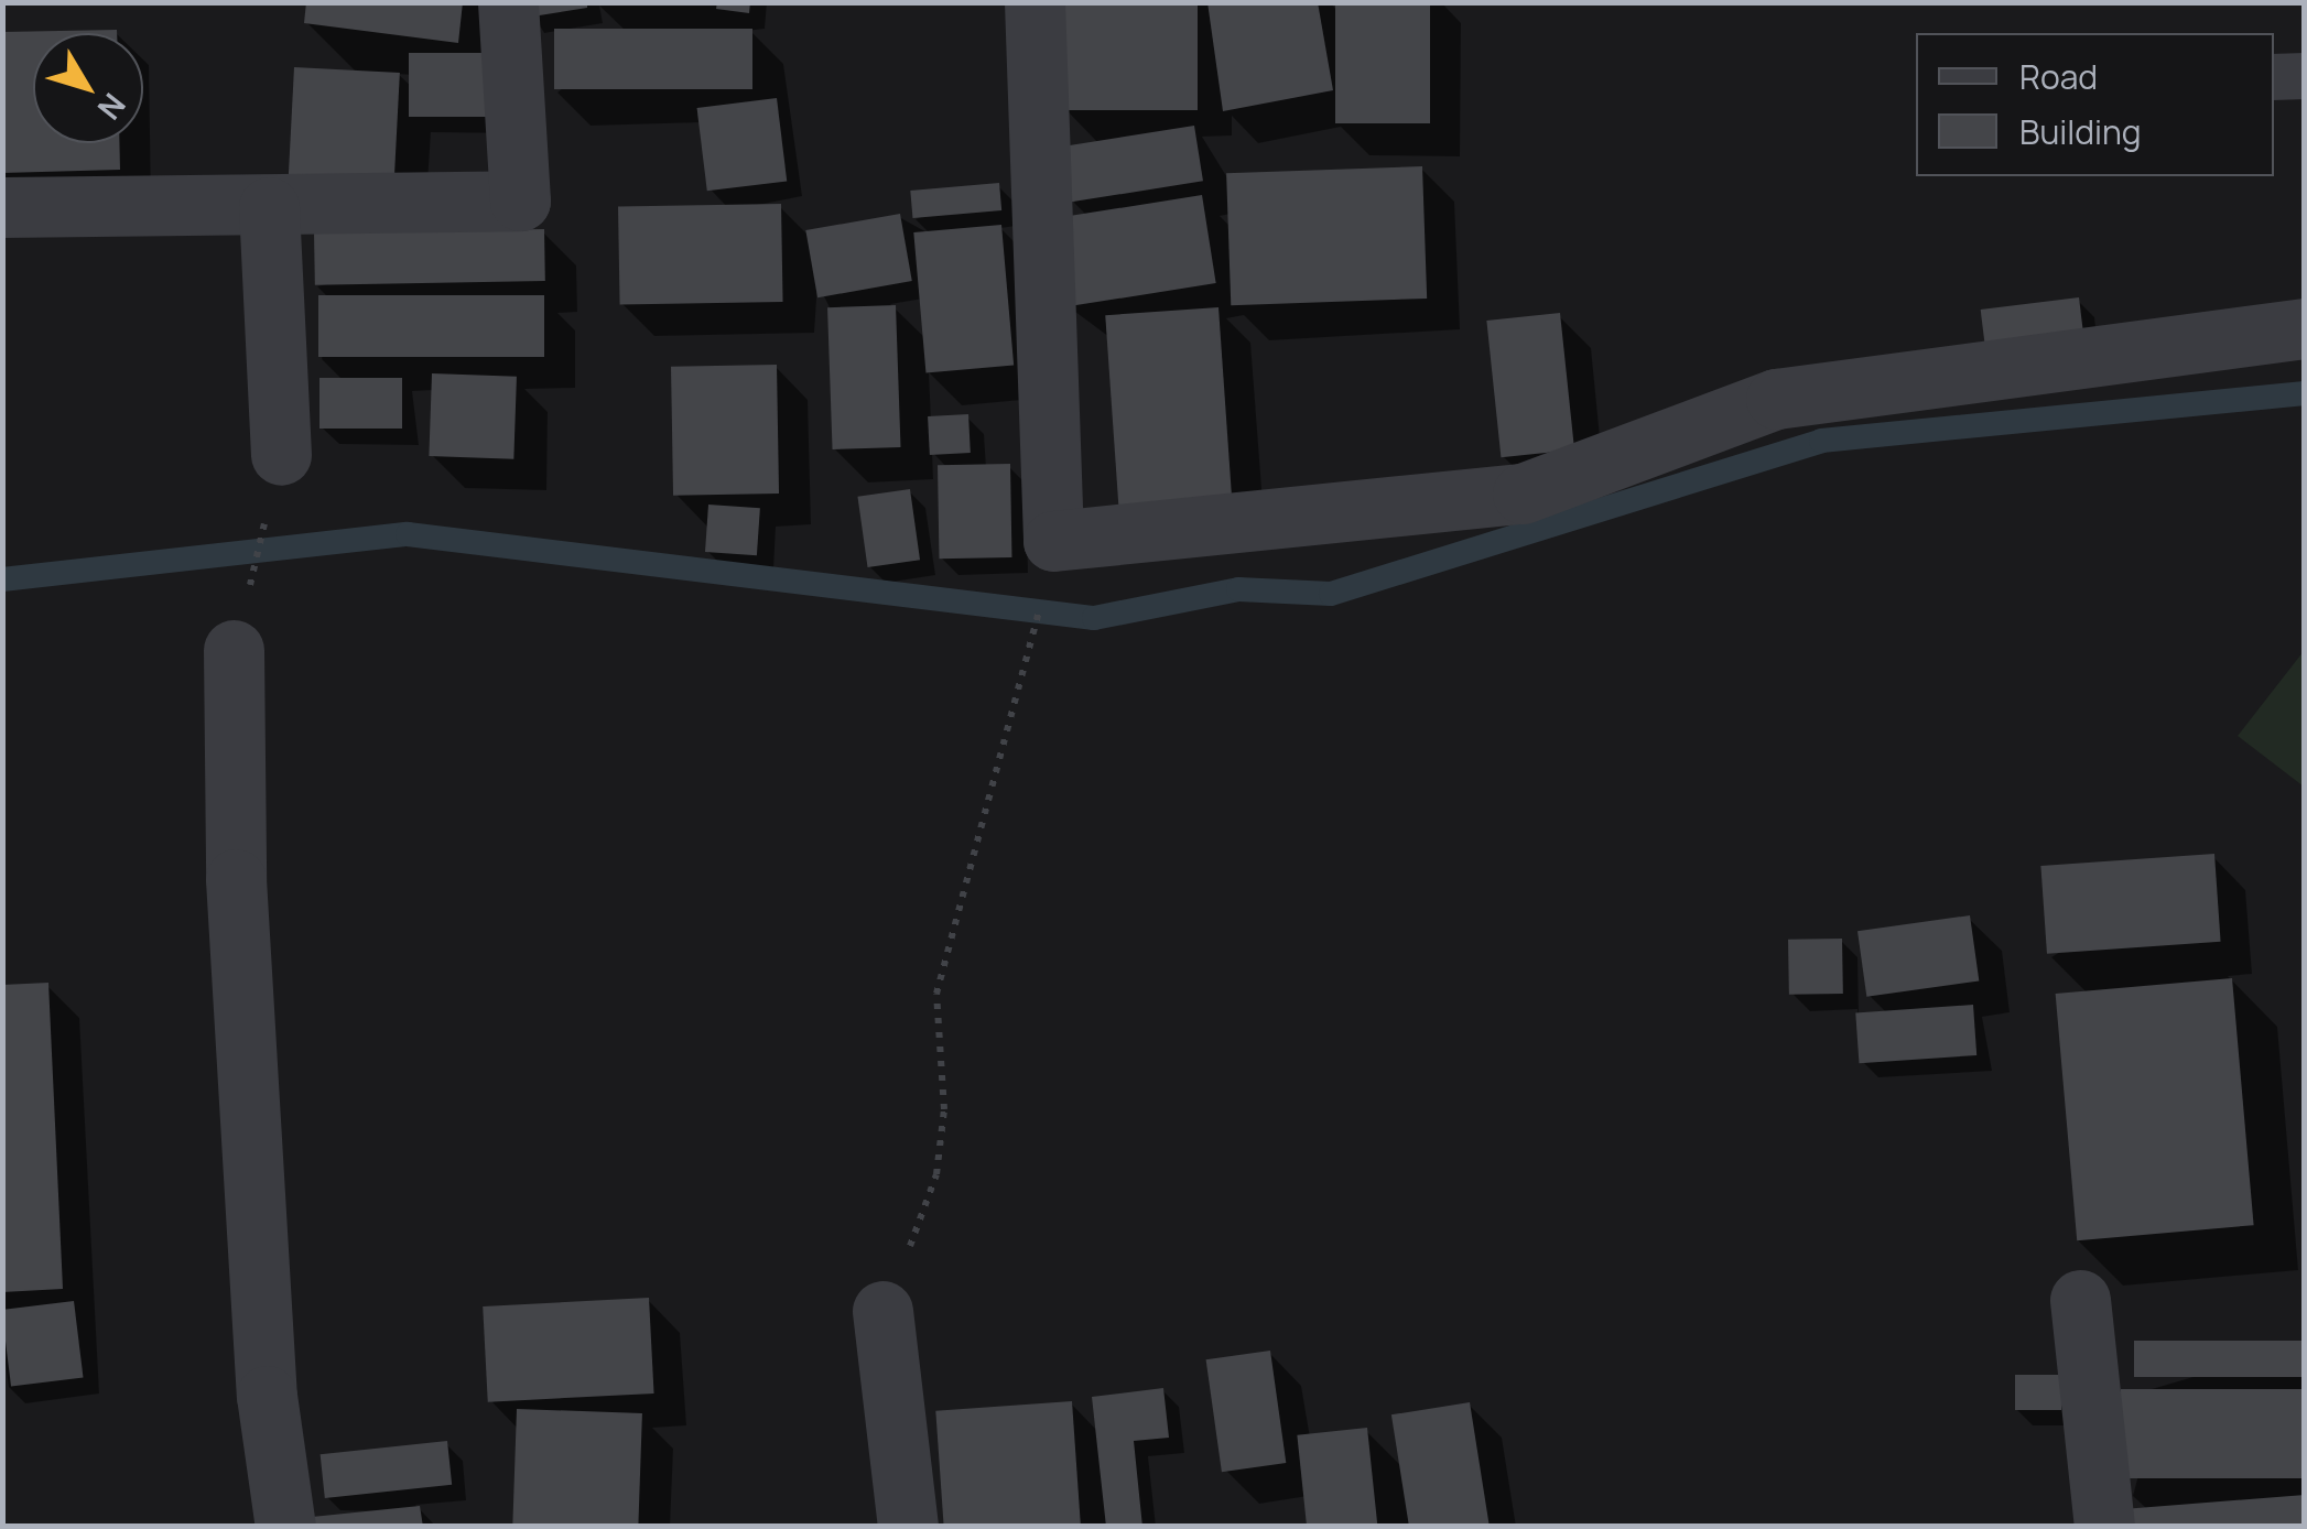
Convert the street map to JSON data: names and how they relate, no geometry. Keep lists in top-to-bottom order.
{
  "legend": ["Road", "Building"],
  "north": "bottom right"
}
